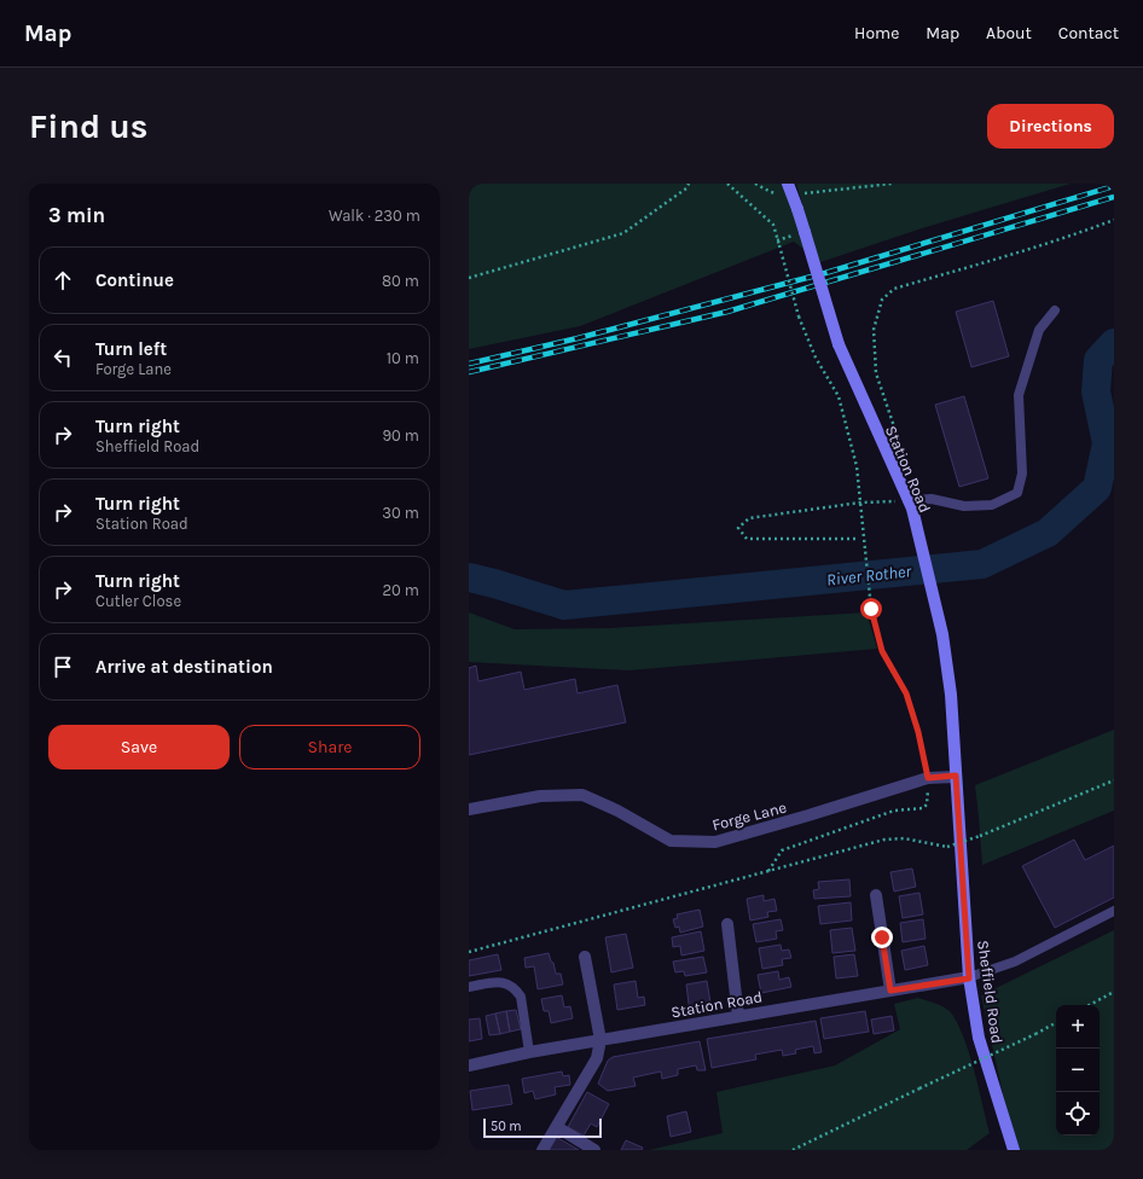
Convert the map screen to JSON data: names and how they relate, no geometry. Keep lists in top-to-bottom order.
{
  "streets": {
    "main road": ["Station Road", "Sheffield Road"],
    "street": ["Forge Lane"]
  },
  "crossings": [
    ["Station Road", "Forge Lane"],
    ["Station Road", "Sheffield Road"],
    ["Forge Lane", "Sheffield Road"]
  ],
  "water": ["River Rother"],
  "scale_bar": "50 m",
  "page": {
    "header": "Map",
    "nav": [
      "Home",
      "Map",
      "About",
      "Contact"
    ],
    "buttons": [
      "Directions",
      ["Save", "Share"]
    ],
    "title": "Find us",
    "heading": ["3 min", "Walk · 230 m"],
    "list": [
      ["Continue", "80 m"],
      ["Turn left", "Forge Lane", "10 m"],
      ["Turn right", "Sheffield Road", "90 m"],
      ["Turn right", "Station Road", "30 m"],
      ["Turn right", "Cutler Close", "20 m"],
      "Arrive at destination"
    ],
    "map_buttons": ["+", "−"],
    "scale": "50 m"
  }
}
